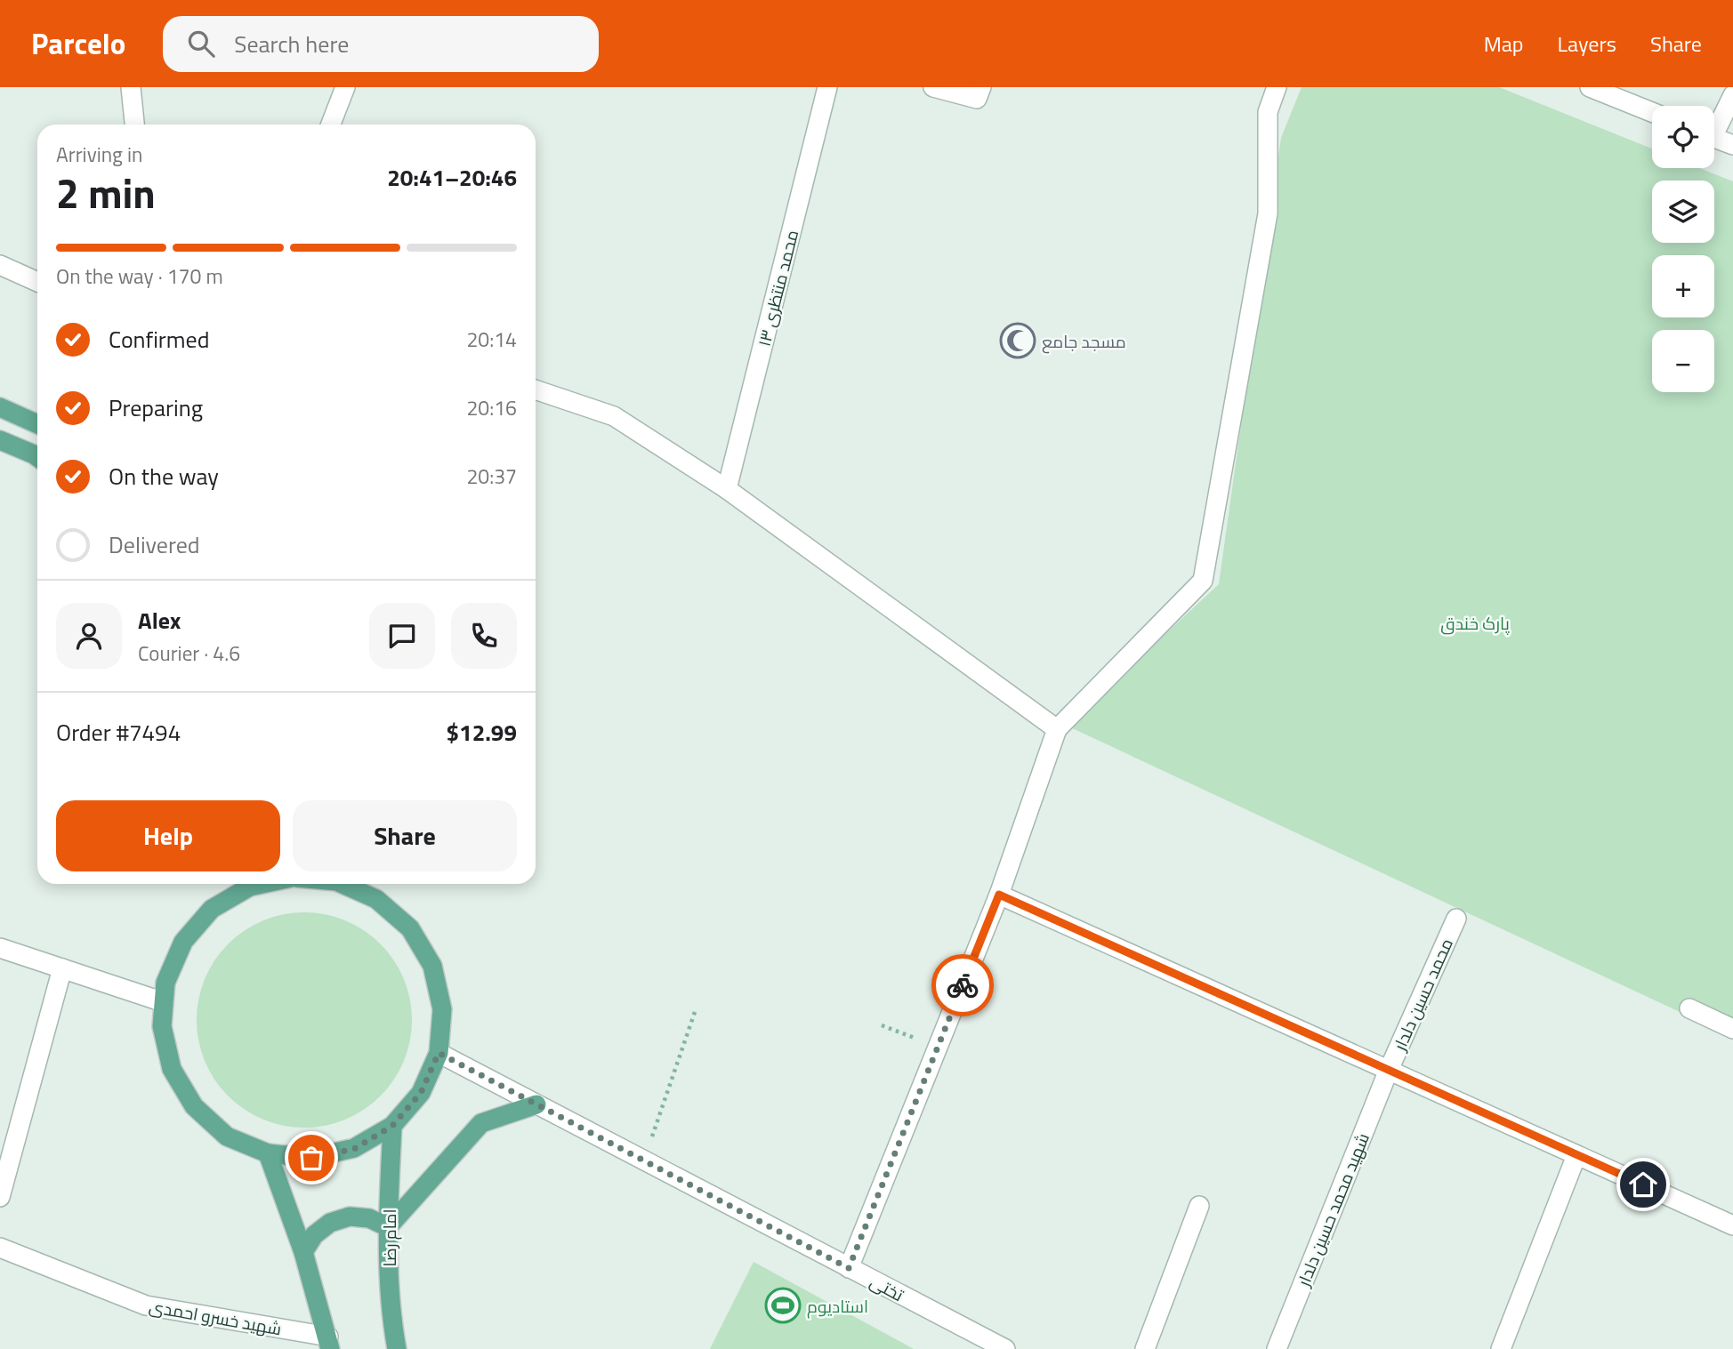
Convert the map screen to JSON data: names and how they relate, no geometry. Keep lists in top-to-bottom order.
{
  "streets": {
    "main road": ["امام رضا"],
    "street": [
      "محمد منتظری ۱۳",
      "محمد حسین دلدار",
      "شهید محمد حسین دلدار",
      "تختی",
      "شهید خسرو احمدی"
    ]
  },
  "crossings": [
    ["محمد حسین دلدار", "شهید محمد حسین دلدار"]
  ],
  "parks": ["پارک خندق"],
  "places": {
    "mosque": ["مسجد جامع"],
    "sports": ["استادیوم"]
  },
  "page": {
    "header": "Parcelo",
    "search": "Search here",
    "nav": ["Map", "Layers", "Share"],
    "map_buttons": ["+", "−"],
    "heading": ["2 min", "Arriving in", "20:41–20:46"],
    "panel": [
      "Alex",
      "Courier · 4.6",
      "Order #7494",
      "$12.99"
    ],
    "bar": "On the way · 170 m",
    "list": [
      ["Confirmed", "20:14"],
      ["Preparing", "20:16"],
      ["On the way", "20:37"],
      "Delivered"
    ],
    "buttons": ["Help", "Share"]
  }
}
